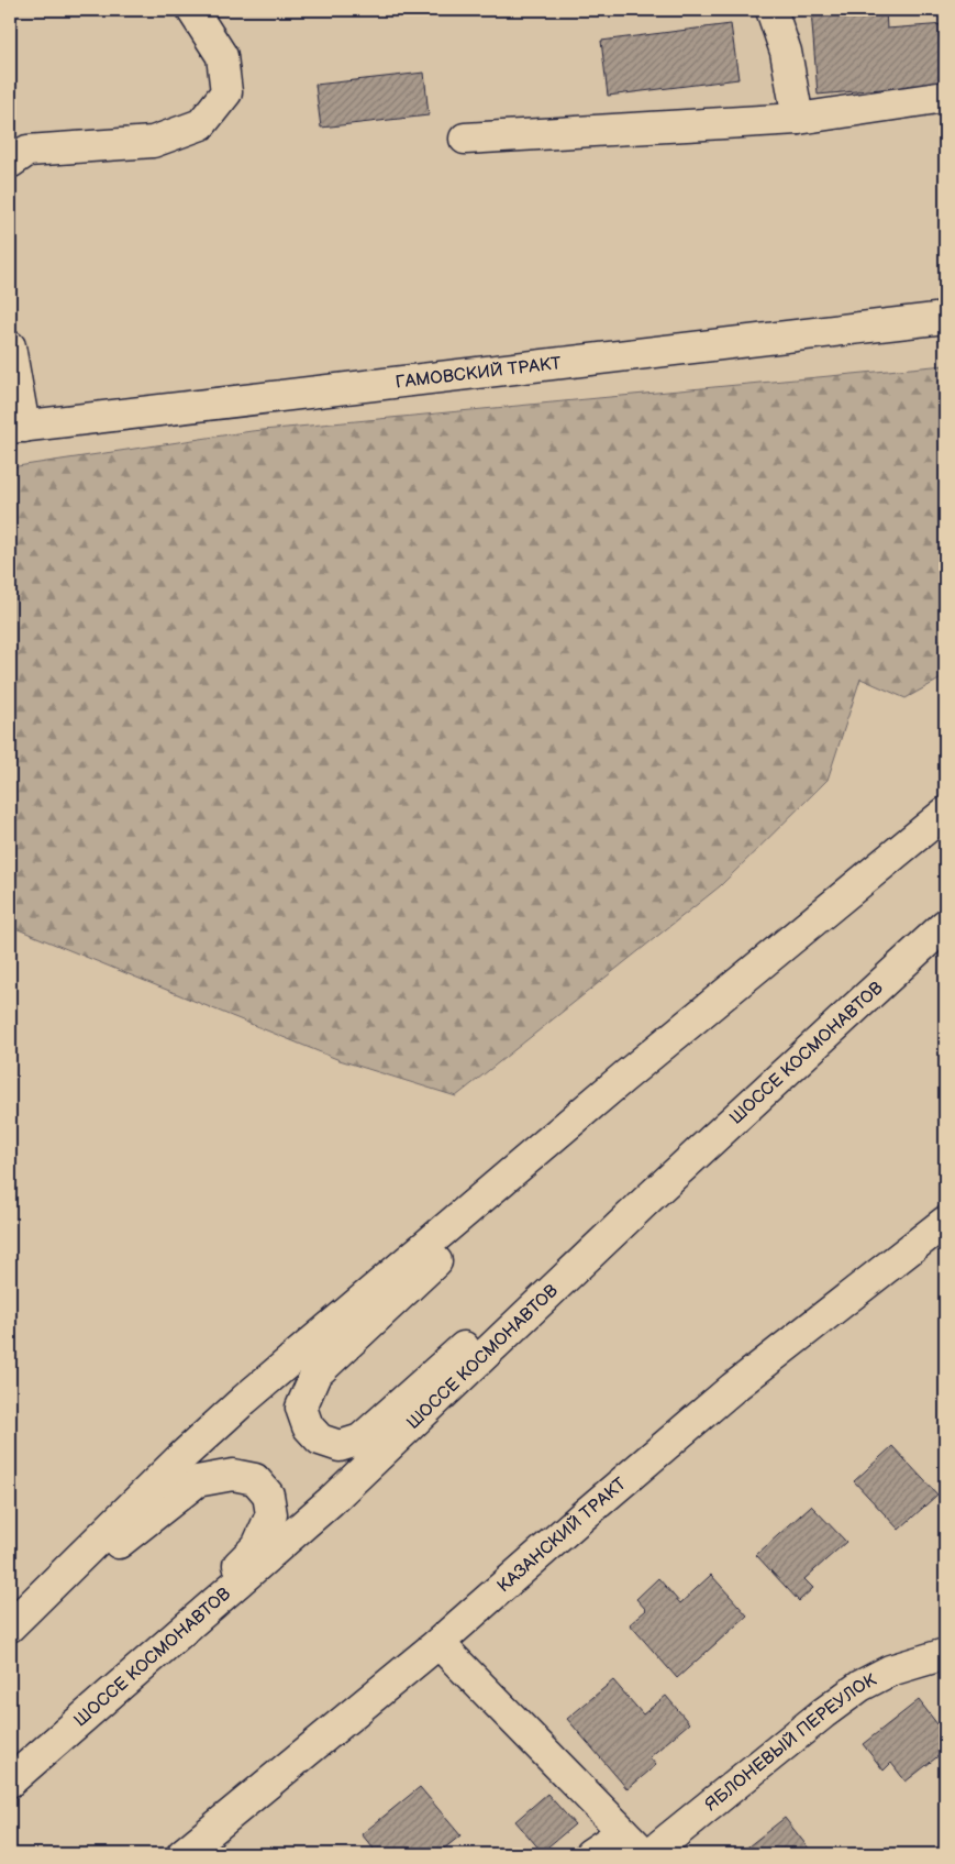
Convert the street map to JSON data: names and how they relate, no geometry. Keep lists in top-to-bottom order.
{
  "streets": {
    "main road": [
      "ГАМОВСКИЙ ТРАКТ",
      "ШОССЕ КОСМОНАВТОВ",
      "КАЗАНСКИЙ ТРАКТ",
      "ЯБЛОНЕВЫЙ ПЕРЕУЛОК"
    ]
  },
  "crossings": [
    ["КАЗАНСКИЙ ТРАКТ", "ЯБЛОНЕВЫЙ ПЕРЕУЛОК"]
  ]
}
